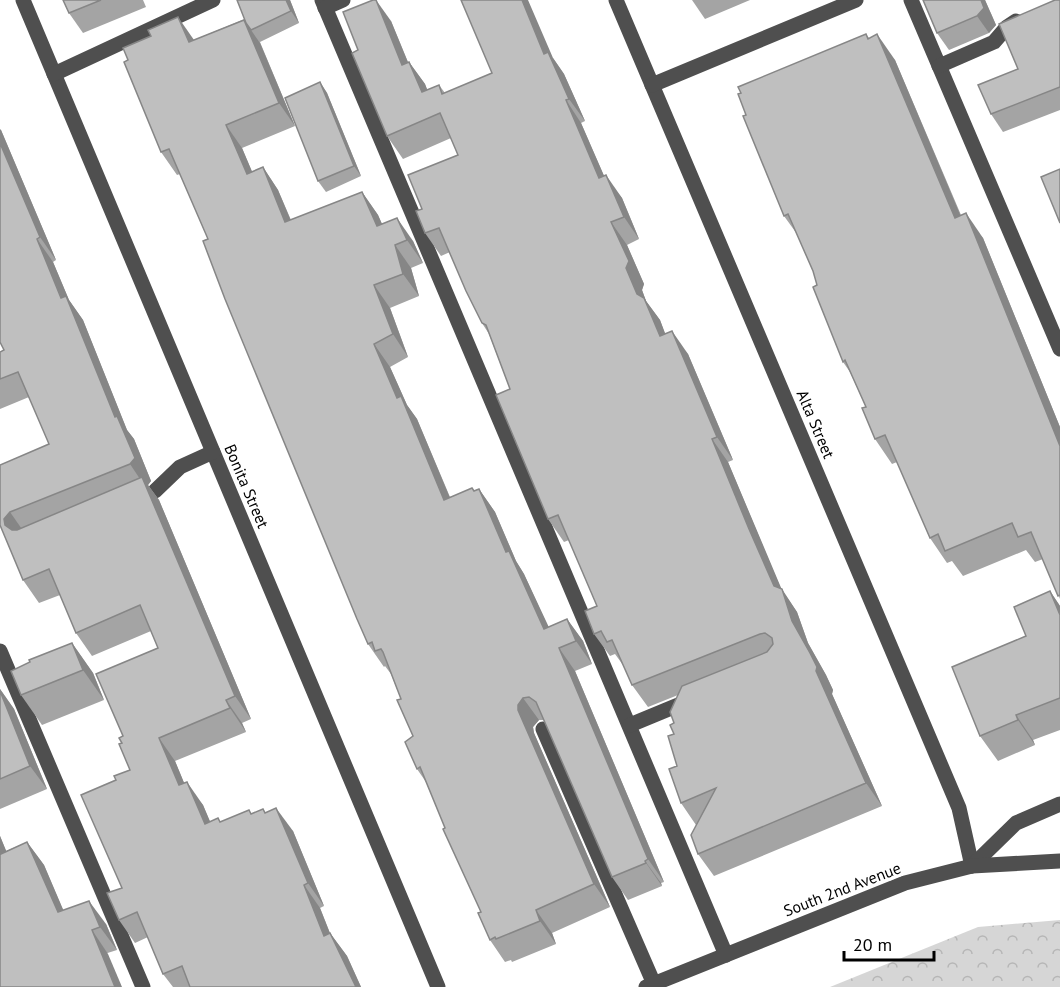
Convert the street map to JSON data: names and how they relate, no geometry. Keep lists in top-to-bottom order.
{
  "streets": {
    "street": ["Alta Street", "Bonita Street", "South 2nd Avenue"]
  },
  "crossings": [
    ["Alta Street", "South 2nd Avenue"]
  ],
  "scale_bar": "20 m"
}
